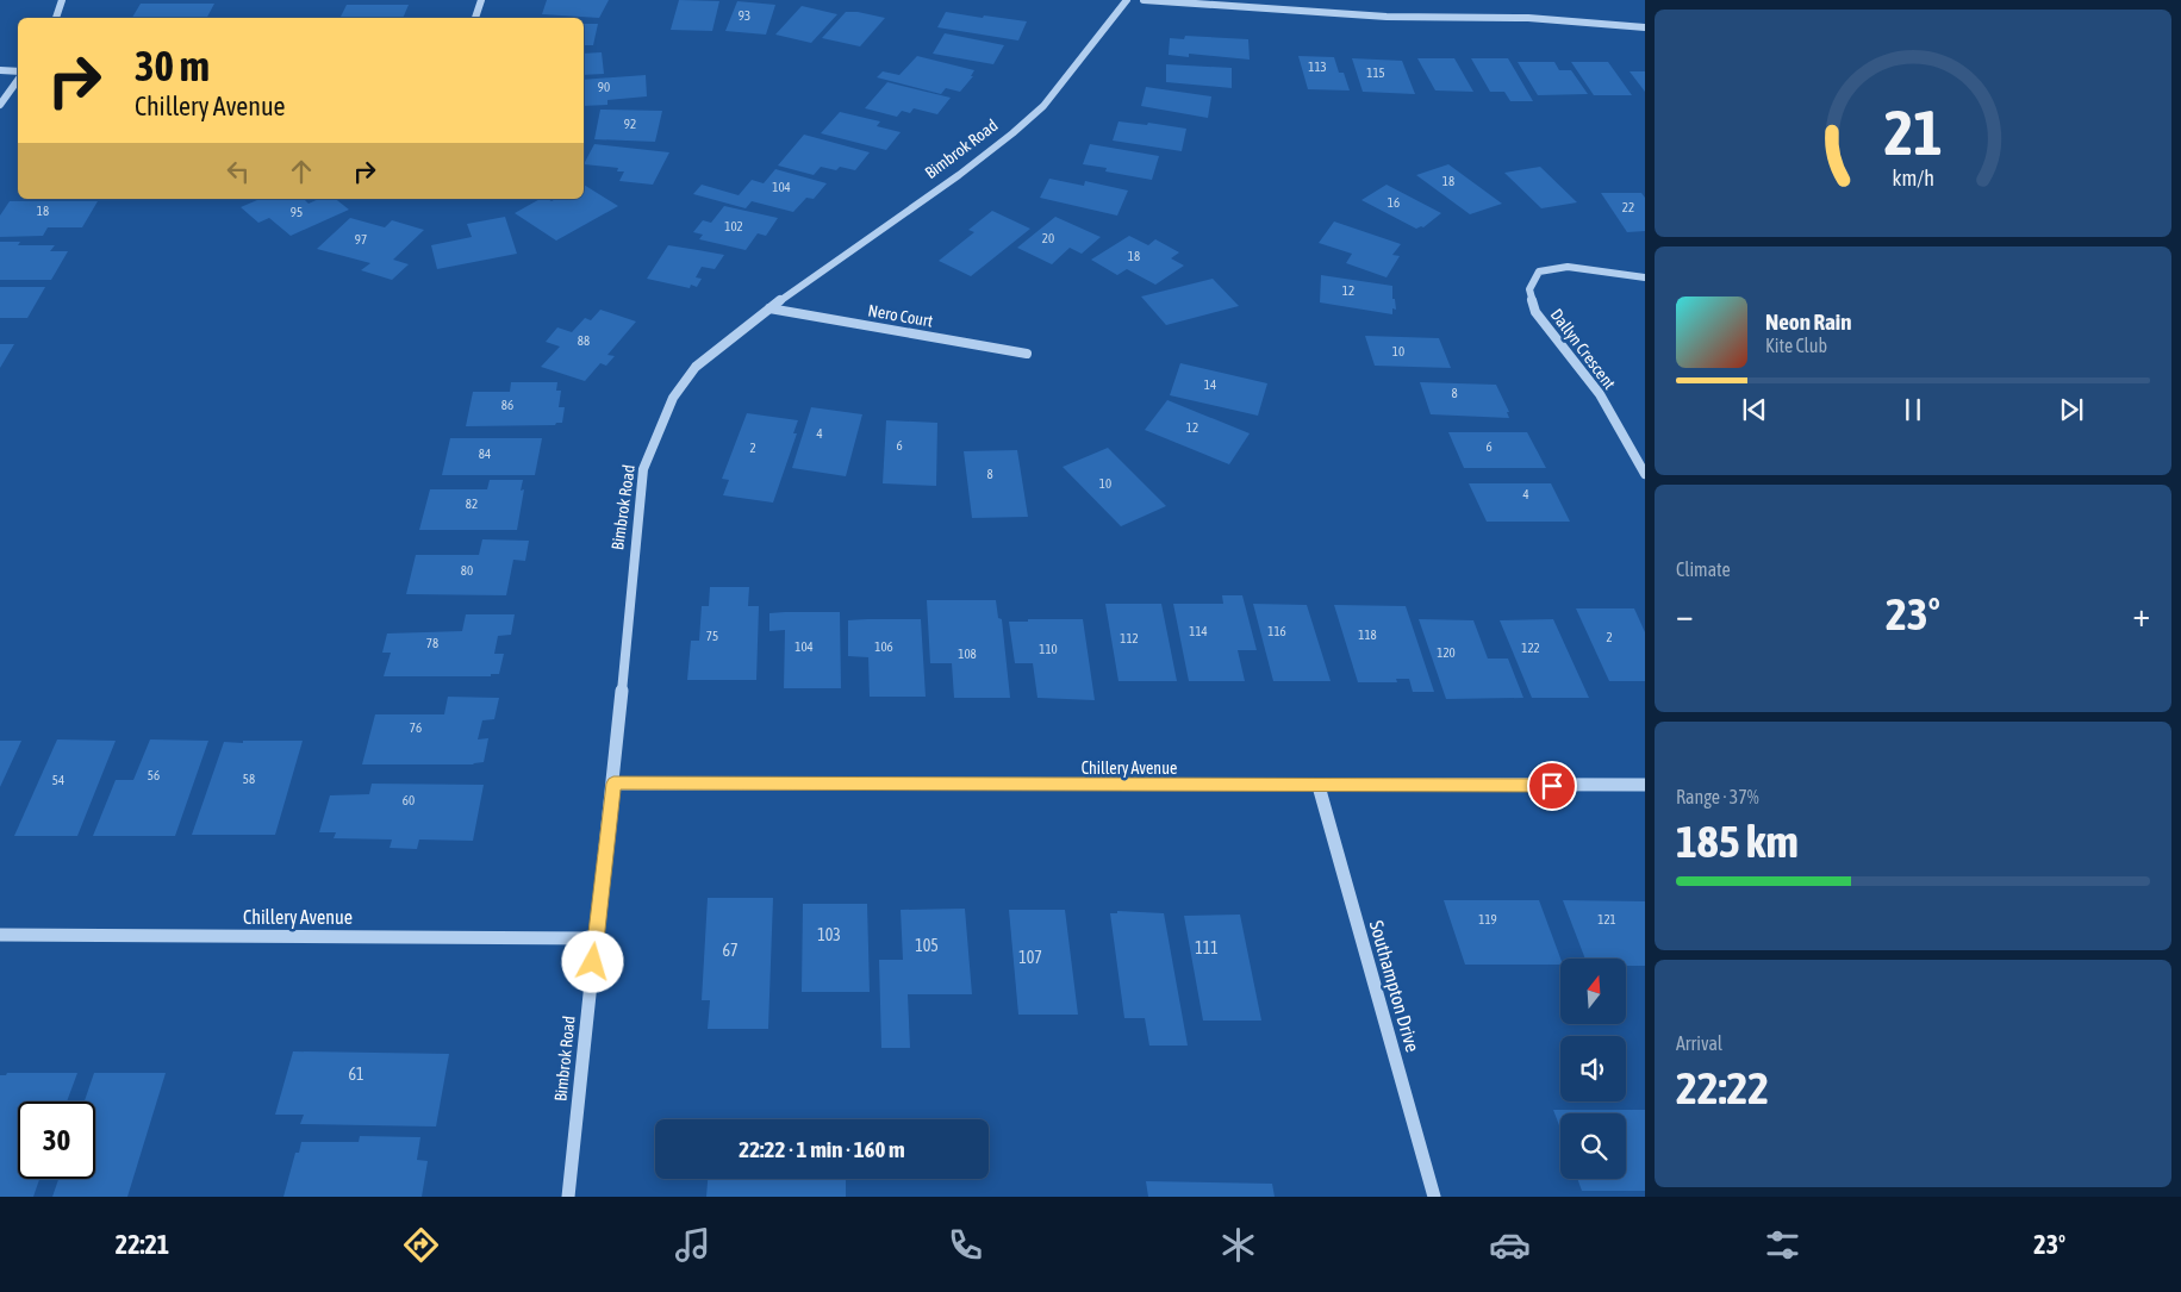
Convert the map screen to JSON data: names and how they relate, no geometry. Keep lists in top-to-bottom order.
{
  "streets": {
    "street": [
      "Bimbrok Road",
      "Nero Court",
      "Dallyn Crescent",
      "Chillery Avenue",
      "Southampton Drive"
    ]
  },
  "crossings": [
    ["Bimbrok Road", "Nero Court"],
    ["Bimbrok Road", "Chillery Avenue"],
    ["Chillery Avenue", "Southampton Drive"]
  ],
  "house_numbers": [
    "93",
    "113",
    "115",
    "90",
    "92",
    "18",
    "104",
    "16",
    "22",
    "18",
    "95",
    "102",
    "20",
    "97",
    "18",
    "12",
    "88",
    "10",
    "14",
    "8",
    "86",
    "12",
    "4",
    "6",
    "6",
    "2",
    "84",
    "8",
    "10",
    "4",
    "82",
    "80",
    "114",
    "116",
    "118",
    "75",
    "2",
    "112",
    "78",
    "104",
    "106",
    "122",
    "110",
    "120",
    "108",
    "76",
    "56",
    "58",
    "54",
    "60",
    "119",
    "121",
    "103",
    "105",
    "111",
    "67",
    "107",
    "61"
  ],
  "north": "top",
  "page": {
    "turn": ["30 m", "Chillery Avenue"],
    "song": ["Neon Rain", "Kite Club"],
    "tile": [
      "Climate",
      ["Range · 37%", "185 km"],
      ["Arrival", "22:22"]
    ],
    "heat": ["−", "23°", "+"],
    "limit": "30",
    "trip": "22:22 · 1 min · 160 m",
    "tabs": ["22:21", "23°"],
    "gauge": ["21", "km/h"]
  }
}
